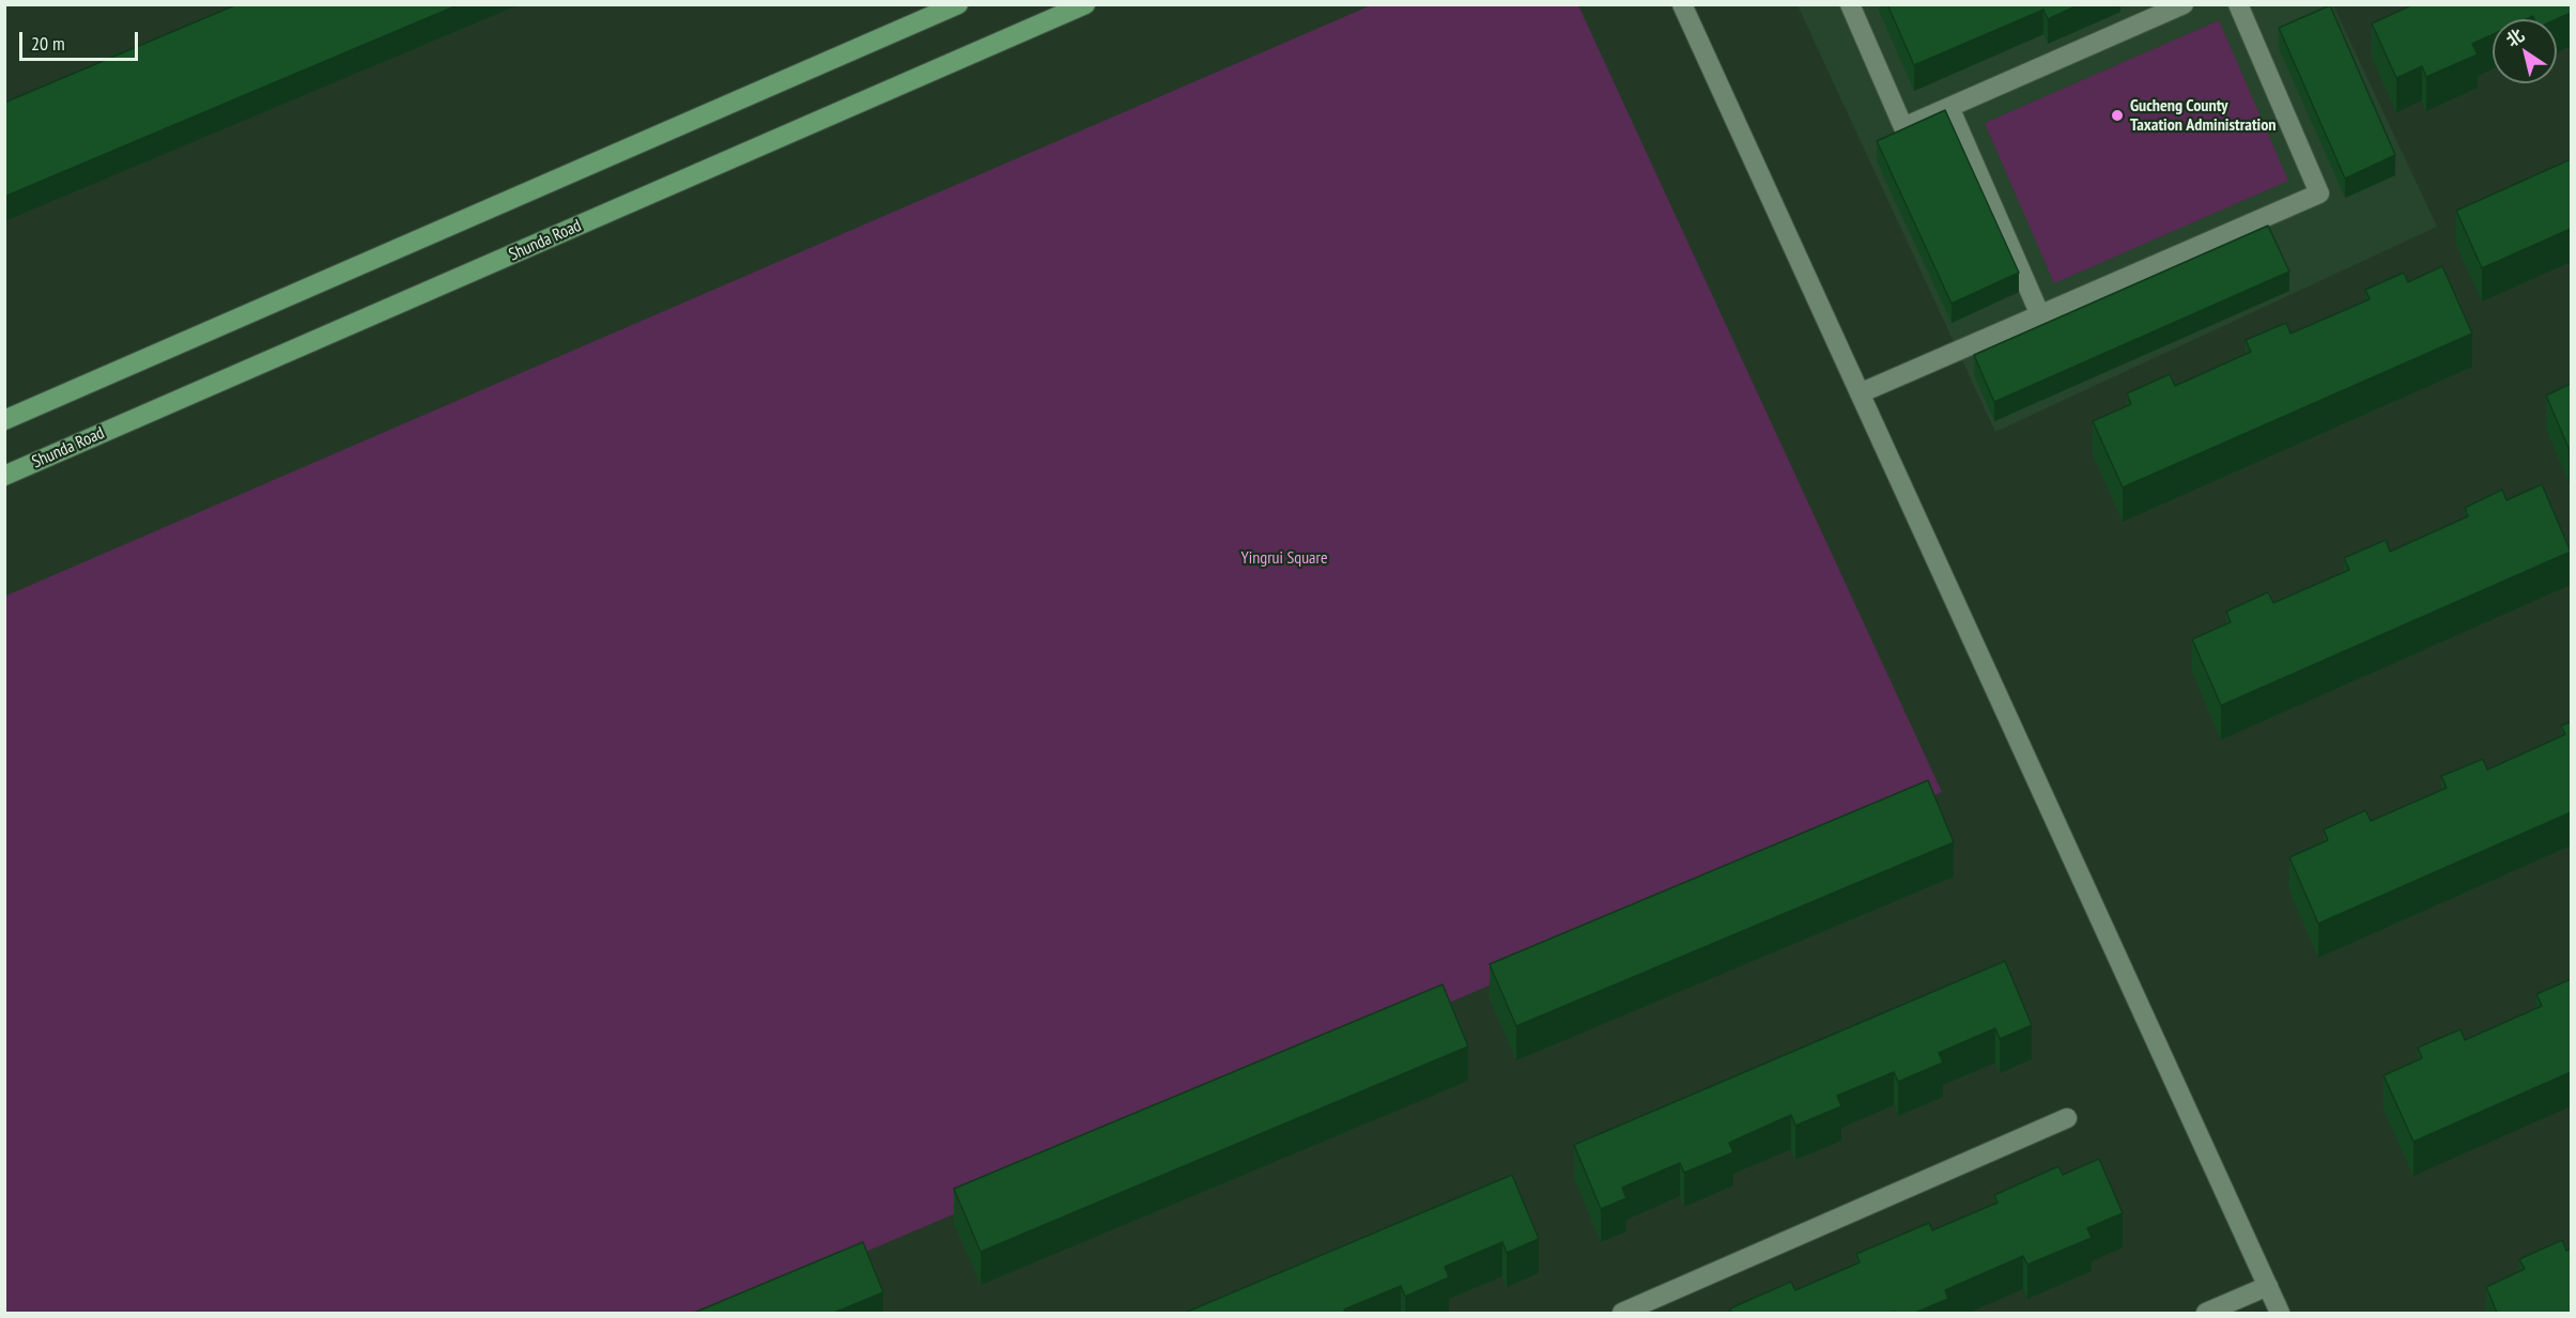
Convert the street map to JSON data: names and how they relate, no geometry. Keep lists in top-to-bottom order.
{
  "streets": {
    "main road": ["Shunda Road"]
  },
  "parks": ["Yingrui Square"],
  "places": ["Gucheng County Taxation Administration"],
  "scale_bar": "20 m",
  "north": "top left"
}
